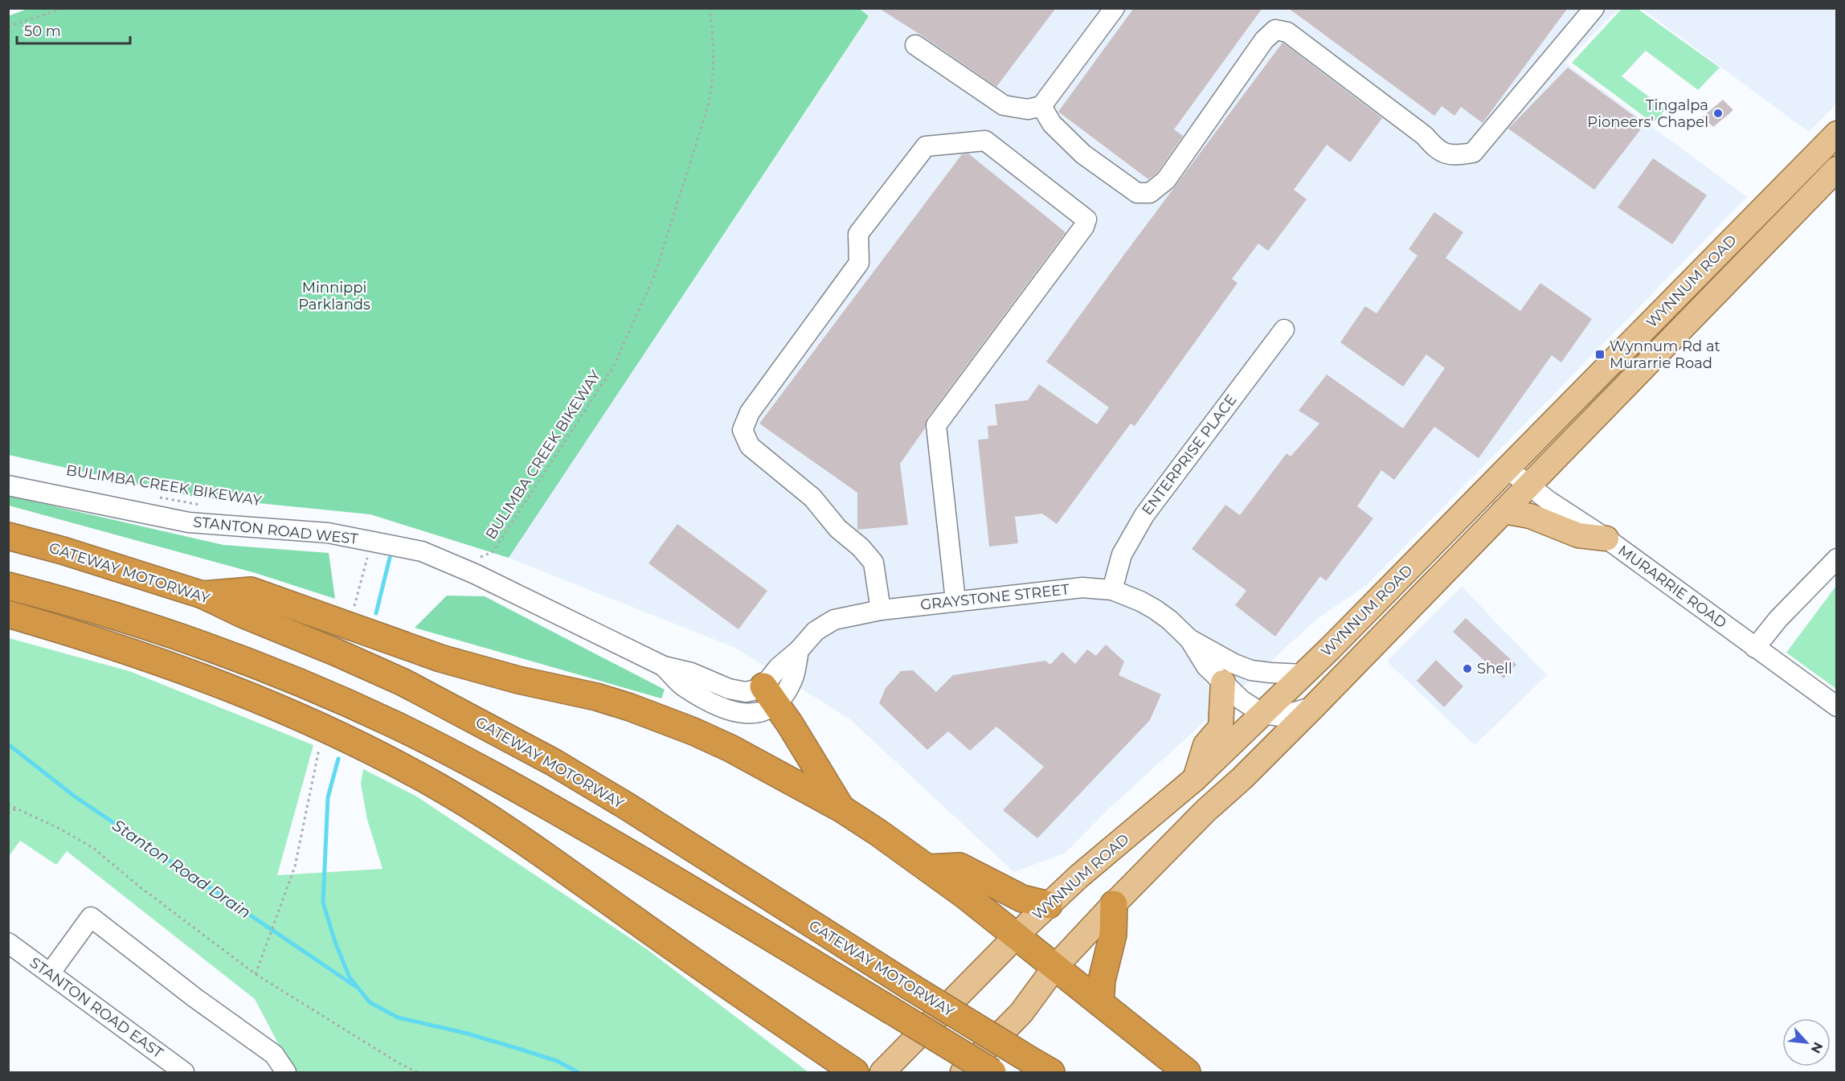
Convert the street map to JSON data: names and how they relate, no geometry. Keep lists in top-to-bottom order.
{
  "streets": {
    "highway": ["GATEWAY MOTORWAY"],
    "main road": ["WYNNUM ROAD"],
    "street": [
      "ENTERPRISE PLACE",
      "STANTON ROAD WEST",
      "MURARRIE ROAD",
      "GRAYSTONE STREET",
      "STANTON ROAD EAST"
    ],
    "path": ["BULIMBA CREEK BIKEWAY"]
  },
  "crossings": [
    ["WYNNUM ROAD", "MURARRIE ROAD"],
    ["WYNNUM ROAD", "GRAYSTONE STREET"],
    ["ENTERPRISE PLACE", "GRAYSTONE STREET"],
    ["STANTON ROAD WEST", "GRAYSTONE STREET"]
  ],
  "water": ["Stanton Road Drain"],
  "parks": ["Minnippi Parklands"],
  "places": {
    "other": ["Tingalpa Pioneers' Chapel", "Shell"],
    "transit": ["Wynnum Rd at Murarrie Road"]
  },
  "scale_bar": "50 m",
  "north": "bottom right"
}
